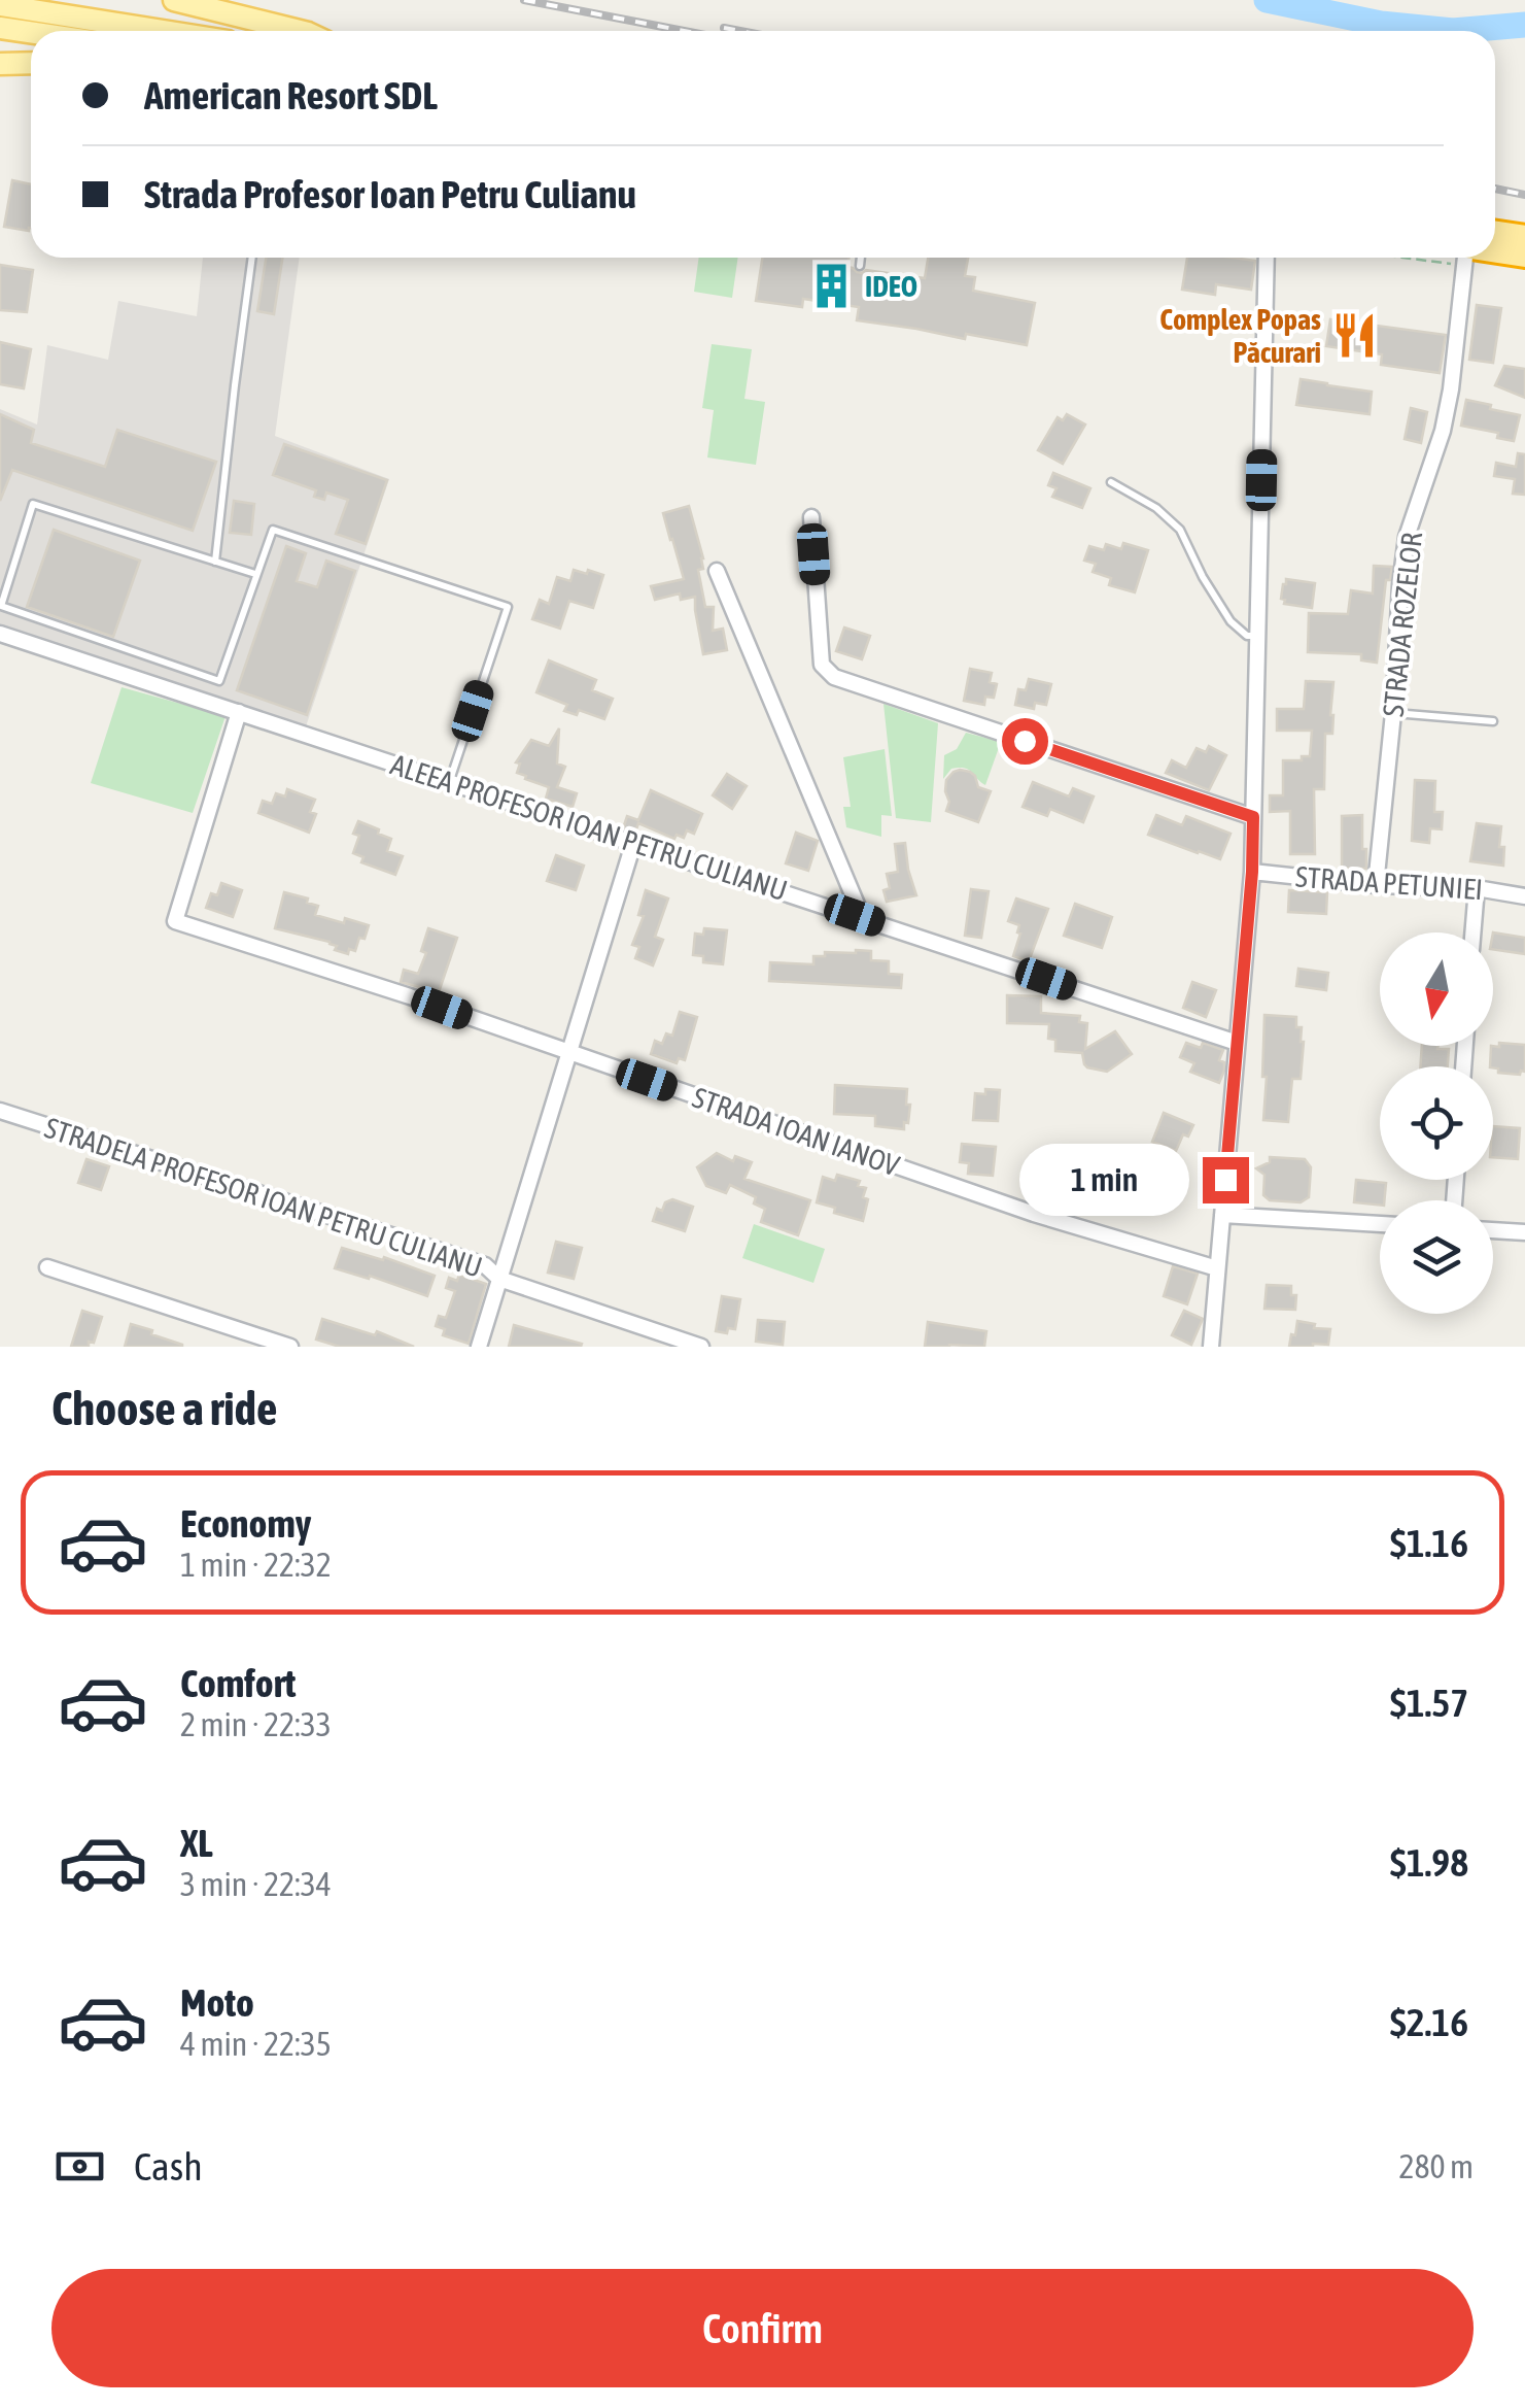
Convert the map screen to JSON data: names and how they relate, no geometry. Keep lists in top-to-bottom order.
{
  "streets": {
    "street": [
      "STRADA ROZELOR",
      "ALEEA PROFESOR IOAN PETRU CULIANU",
      "STRADA PETUNIEI",
      "STRADA IOAN IANOV",
      "STRADELA PROFESOR IOAN PETRU CULIANU"
    ]
  },
  "crossings": [
    ["STRADA ROZELOR", "STRADA PETUNIEI"],
    ["ALEEA PROFESOR IOAN PETRU CULIANU", "STRADA IOAN IANOV"]
  ],
  "places": {
    "building": ["IDEO"],
    "restaurant": ["Complex Popas Păcurari"]
  },
  "north": "bottom",
  "page": {
    "banner": ["American Resort SDL", "Strada Profesor Ioan Petru Culianu"],
    "bubble": "1 min",
    "heading": "Choose a ride",
    "list": [
      {
        "name": "Economy",
        "note": "1 min · 22:32",
        "value": "$1.16"
      },
      {
        "name": "Comfort",
        "note": "2 min · 22:33",
        "value": "$1.57"
      },
      {
        "name": "XL",
        "note": "3 min · 22:34",
        "value": "$1.98"
      },
      {
        "name": "Moto",
        "note": "4 min · 22:35",
        "value": "$2.16"
      }
    ],
    "pay": ["Cash", "280 m"],
    "buttons": "Confirm"
  }
}
